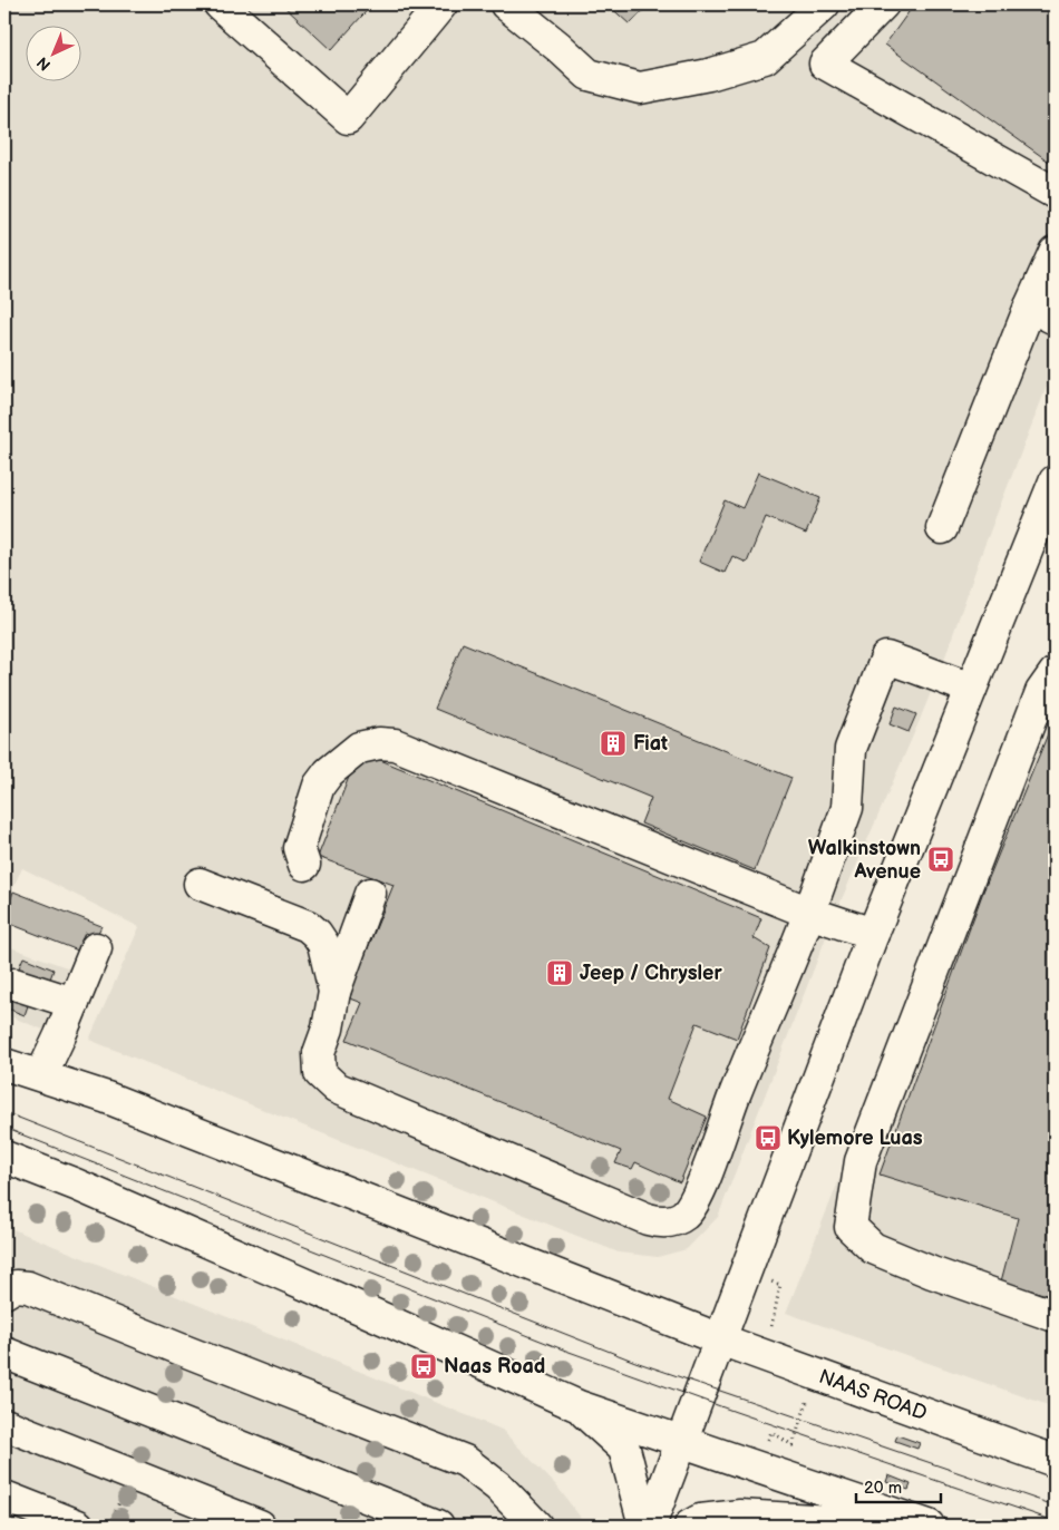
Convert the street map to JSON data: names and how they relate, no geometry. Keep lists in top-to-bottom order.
{
  "streets": {
    "main road": ["NAAS ROAD"]
  },
  "places": {
    "building": ["Fiat", "Jeep / Chrysler"],
    "bus stop": ["Walkinstown Avenue", "Kylemore Luas", "Naas Road"]
  },
  "scale_bar": "20 m",
  "north": "bottom left"
}
